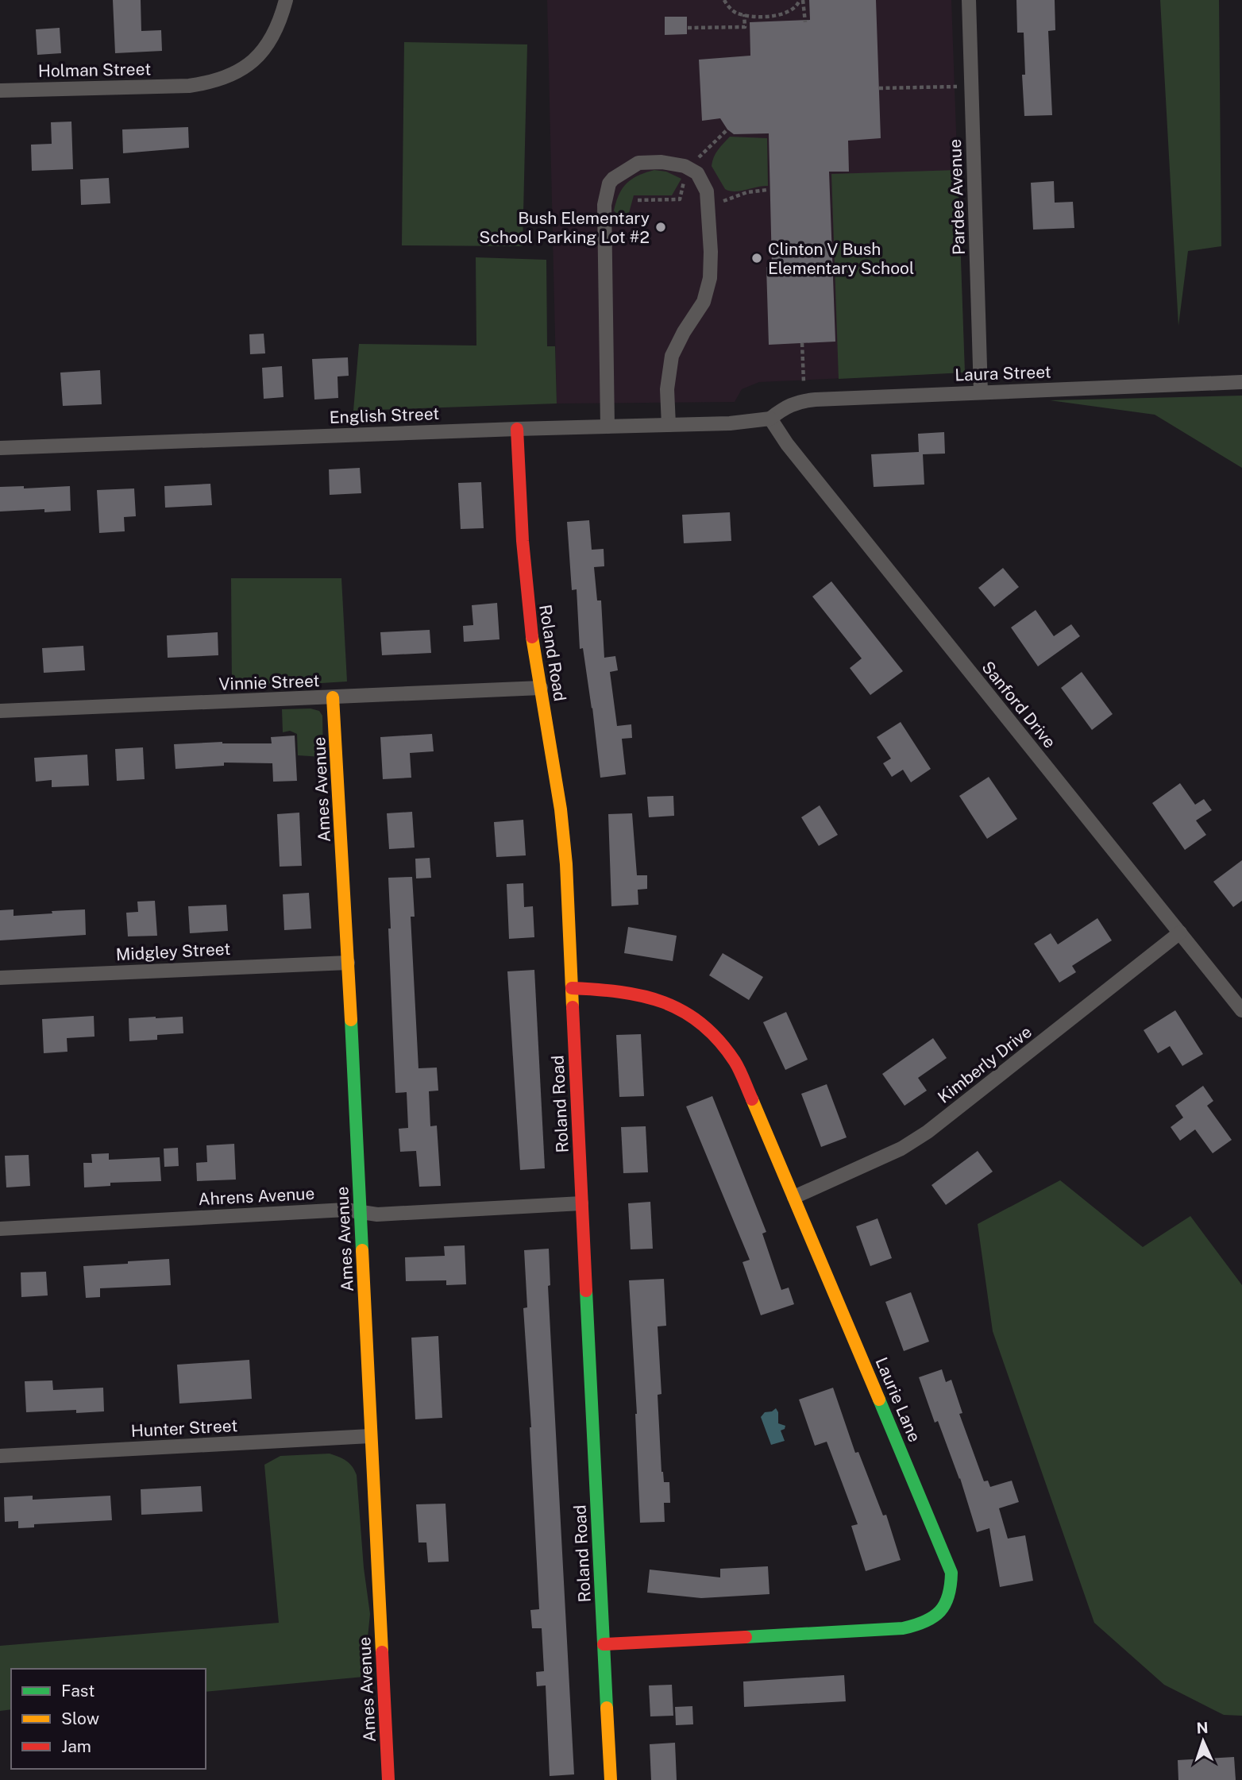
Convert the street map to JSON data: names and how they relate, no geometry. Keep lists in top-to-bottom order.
{
  "streets": {
    "street": [
      "Holman Street",
      "Pardee Avenue",
      "Laura Street",
      "English Street",
      "Roland Road",
      "Vinnie Street",
      "Sanford Drive",
      "Ames Avenue",
      "Midgley Street",
      "Kimberly Drive",
      "Ahrens Avenue",
      "Laurie Lane",
      "Hunter Street"
    ]
  },
  "crossings": [
    ["Pardee Avenue", "Laura Street"],
    ["Laura Street", "English Street"],
    ["Laura Street", "Sanford Drive"],
    ["English Street", "Roland Road"],
    ["English Street", "Sanford Drive"],
    ["Roland Road", "Vinnie Street"],
    ["Roland Road", "Ahrens Avenue"],
    ["Roland Road", "Laurie Lane"],
    ["Vinnie Street", "Ames Avenue"],
    ["Sanford Drive", "Kimberly Drive"],
    ["Ames Avenue", "Midgley Street"],
    ["Ames Avenue", "Ahrens Avenue"],
    ["Ames Avenue", "Hunter Street"],
    ["Kimberly Drive", "Laurie Lane"]
  ],
  "places": ["Bush Elementary School Parking Lot #2", "Clinton V Bush Elementary School"],
  "legend": ["Fast", "Slow", "Jam"],
  "north": "top"
}
